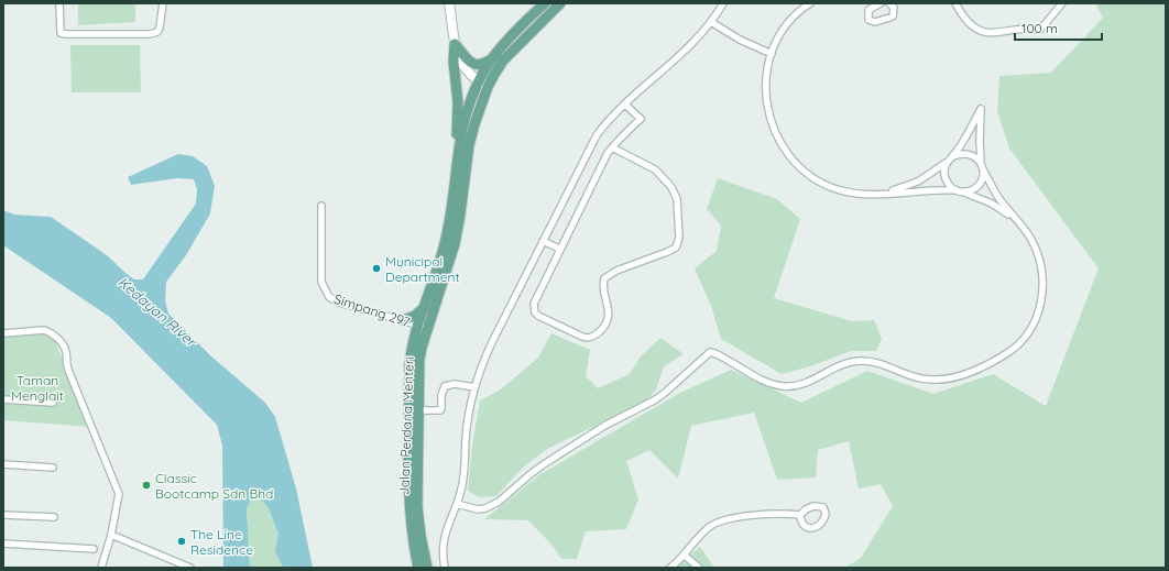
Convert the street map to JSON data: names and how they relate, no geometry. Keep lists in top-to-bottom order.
{
  "streets": {
    "main road": ["Jalan Perdana Menteri"],
    "street": ["Simpang 297"]
  },
  "crossings": [
    ["Simpang 297", "Jalan Perdana Menteri"]
  ],
  "water": ["Kedayan River"],
  "parks": ["Taman Menglait"],
  "places": ["Municipal Department", "Classic Bootcamp Sdn Bhd", "The Line Residence"],
  "scale_bar": "100 m"
}
